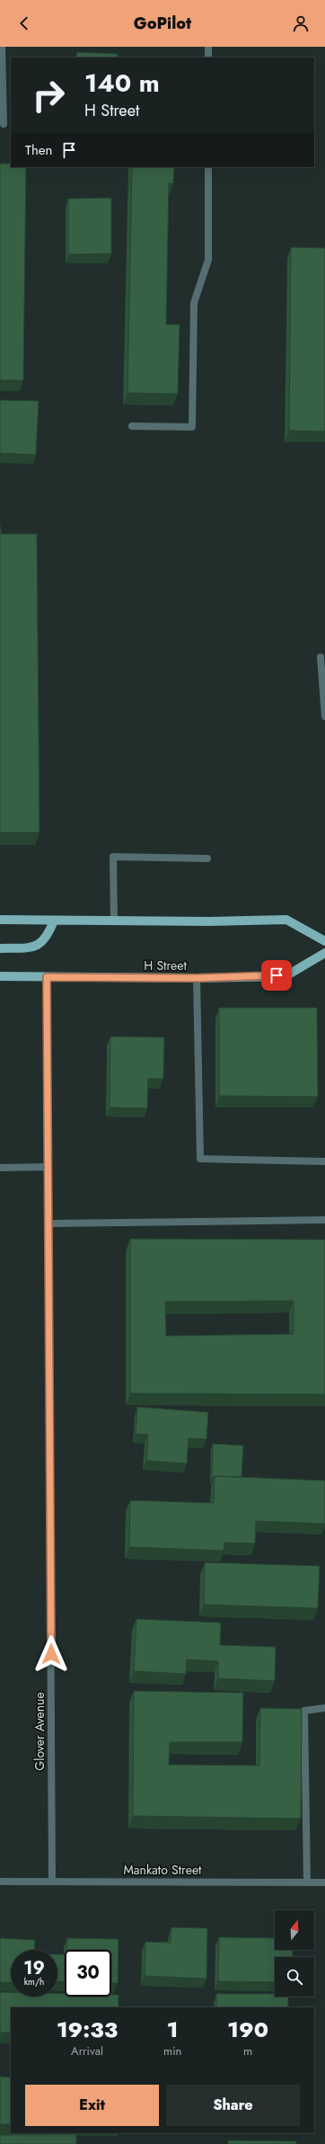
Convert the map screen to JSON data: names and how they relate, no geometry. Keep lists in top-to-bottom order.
{
  "streets": {
    "main road": ["H Street"],
    "street": ["Glover Avenue", "Mankato Street"]
  },
  "crossings": [
    ["H Street", "Glover Avenue"],
    ["Glover Avenue", "Mankato Street"]
  ],
  "north": "top",
  "page": {
    "header": "GoPilot",
    "turn": ["140 m", "H Street"],
    "then": "Then",
    "speed": "19 km/h",
    "limit": "30",
    "eta": [
      "19:33",
      "Arrival",
      "1",
      "min",
      "190",
      "m"
    ],
    "buttons": ["Exit", "Share"]
  }
}
